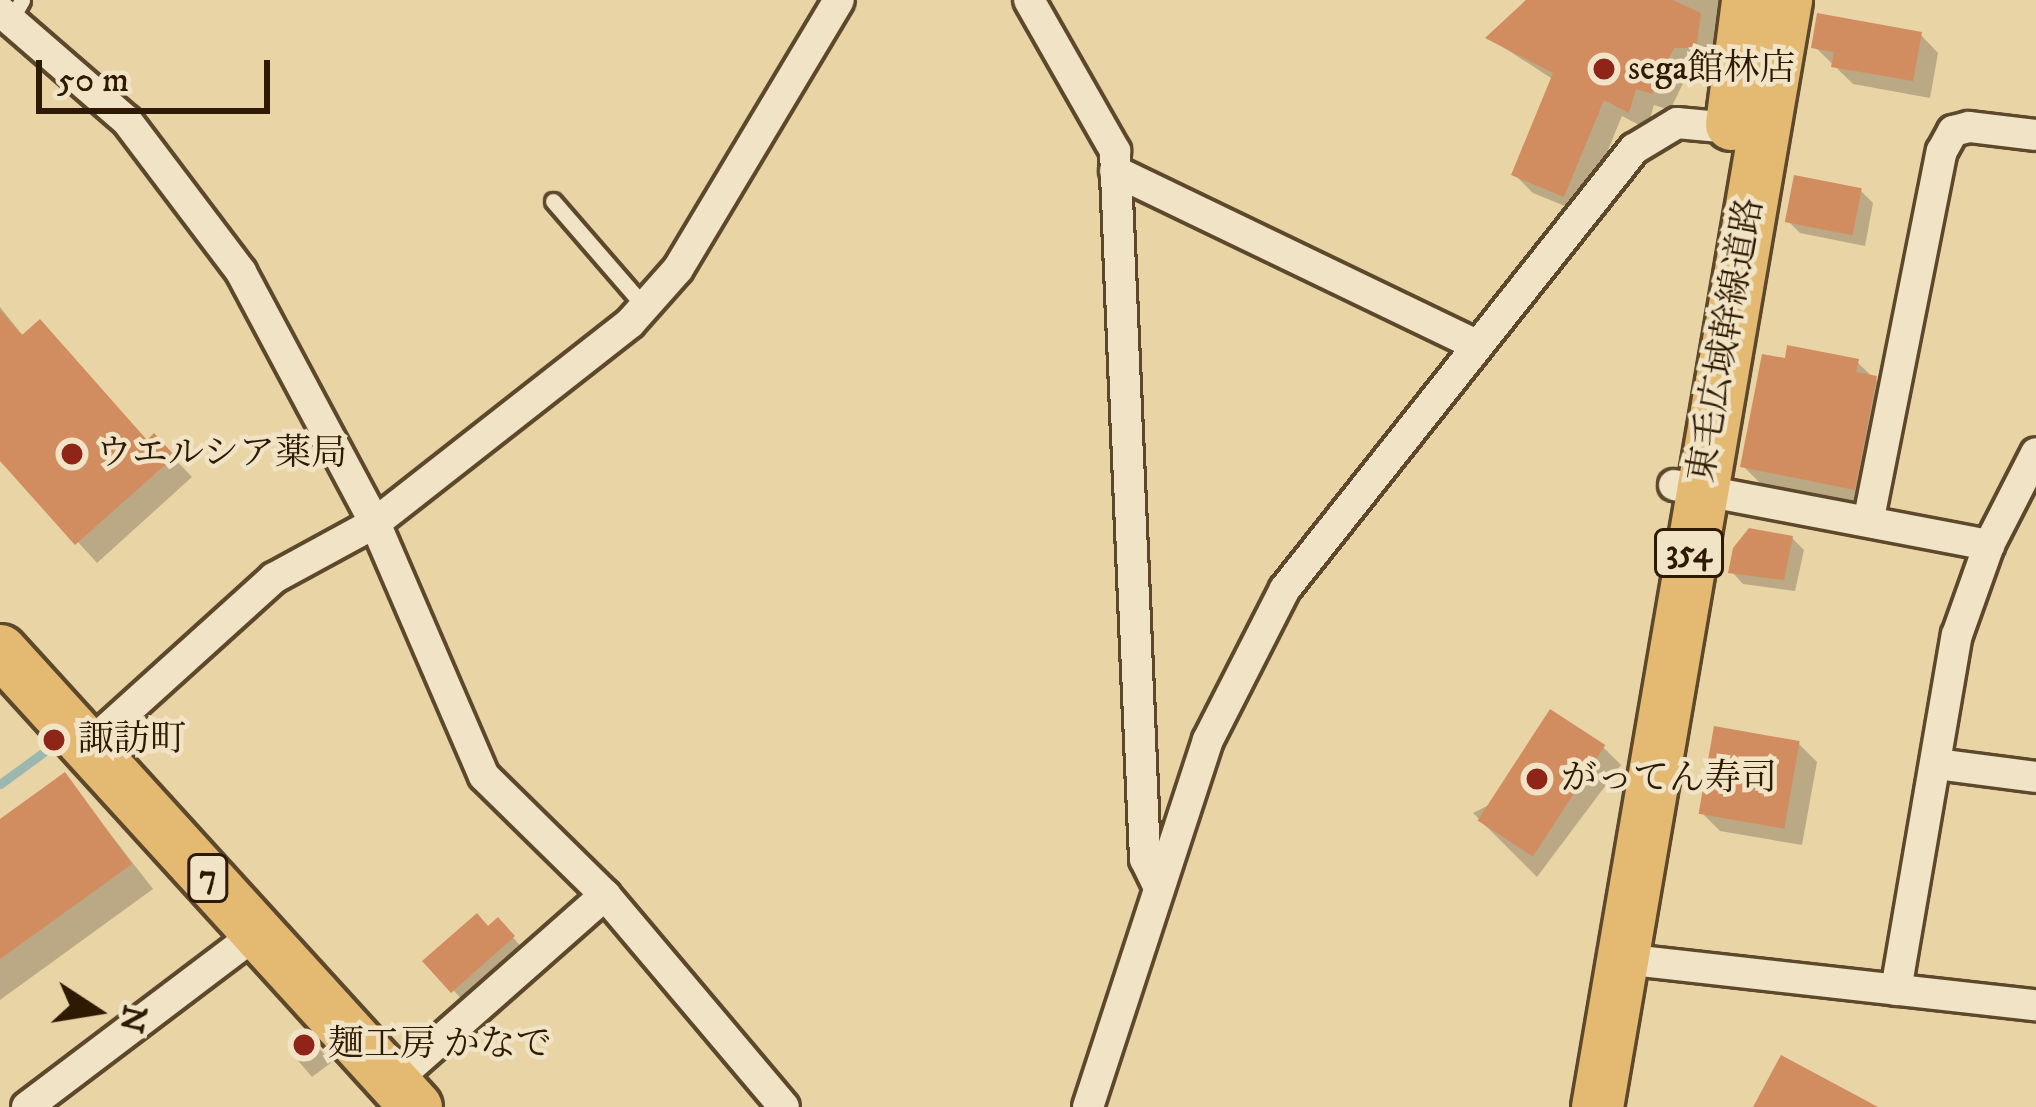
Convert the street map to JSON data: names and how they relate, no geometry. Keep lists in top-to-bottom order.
{
  "streets": {
    "main road": ["東毛広域幹線道路", "354", "7"]
  },
  "places": [
    "sega館林店",
    "ウエルシア薬局",
    "諏訪町",
    "がってん寿司",
    "麺工房 かなで"
  ],
  "scale_bar": "50 m",
  "north": "right"
}
